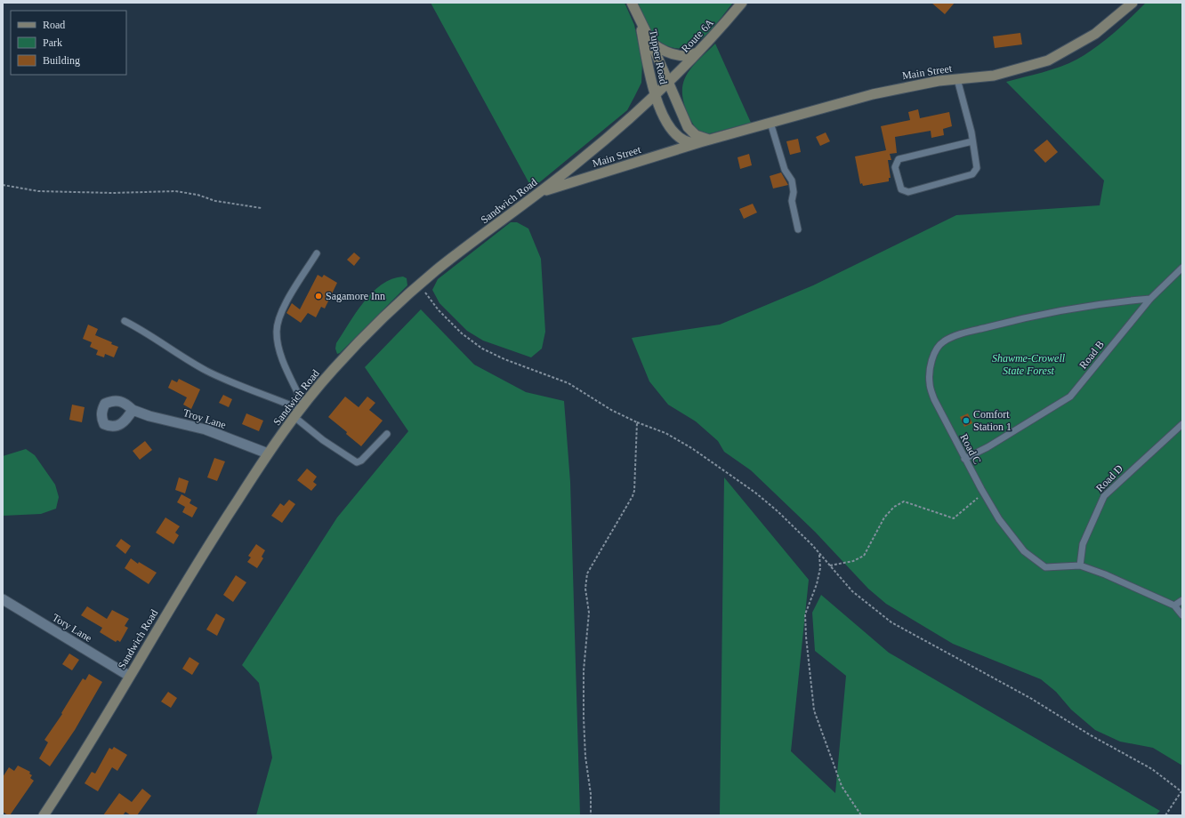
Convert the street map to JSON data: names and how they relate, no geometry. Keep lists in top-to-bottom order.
{
  "streets": {
    "main road": [
      "Route 6A",
      "Tupper Road",
      "Main Street",
      "Sandwich Road"
    ],
    "street": ["Troy Lane", "Tory Lane"],
    "lane": ["Road B", "Road C", "Road D"]
  },
  "crossings": [
    ["Route 6A", "Tupper Road"],
    ["Route 6A", "Sandwich Road"],
    ["Tupper Road", "Main Street"],
    ["Tupper Road", "Sandwich Road"],
    ["Main Street", "Sandwich Road"],
    ["Sandwich Road", "Troy Lane"],
    ["Sandwich Road", "Tory Lane"],
    ["Road B", "Road C"],
    ["Road C", "Road D"]
  ],
  "parks": ["Shawme-Crowell State Forest"],
  "places": ["Sagamore Inn", "Comfort Station 1"],
  "legend": ["Road", "Park", "Building"]
}
